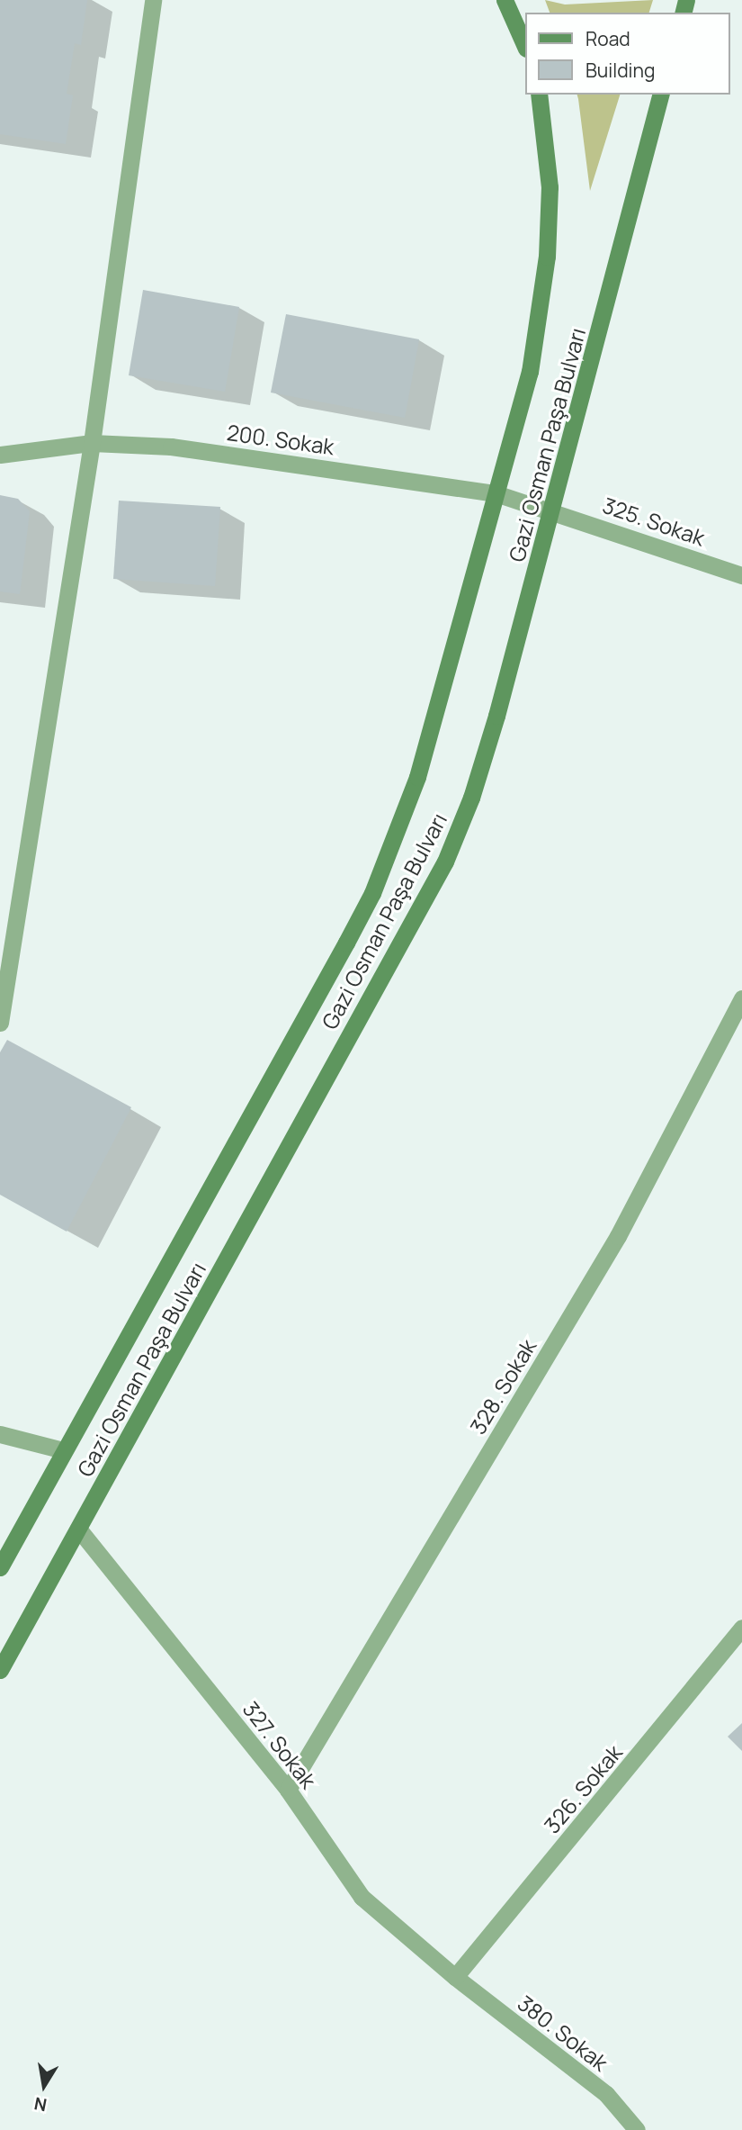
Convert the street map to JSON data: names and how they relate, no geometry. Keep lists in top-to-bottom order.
{
  "streets": {
    "main road": ["Gazi Osman Paşa Bulvarı"],
    "street": [
      "200. Sokak",
      "325. Sokak",
      "328. Sokak",
      "327. Sokak",
      "326. Sokak",
      "380. Sokak"
    ]
  },
  "crossings": [
    ["200. Sokak", "Gazi Osman Paşa Bulvarı"],
    ["200. Sokak", "325. Sokak"],
    ["Gazi Osman Paşa Bulvarı", "325. Sokak"],
    ["Gazi Osman Paşa Bulvarı", "327. Sokak"],
    ["328. Sokak", "327. Sokak"],
    ["327. Sokak", "326. Sokak"],
    ["327. Sokak", "380. Sokak"],
    ["326. Sokak", "380. Sokak"]
  ],
  "legend": ["Road", "Building"],
  "north": "bottom"
}
